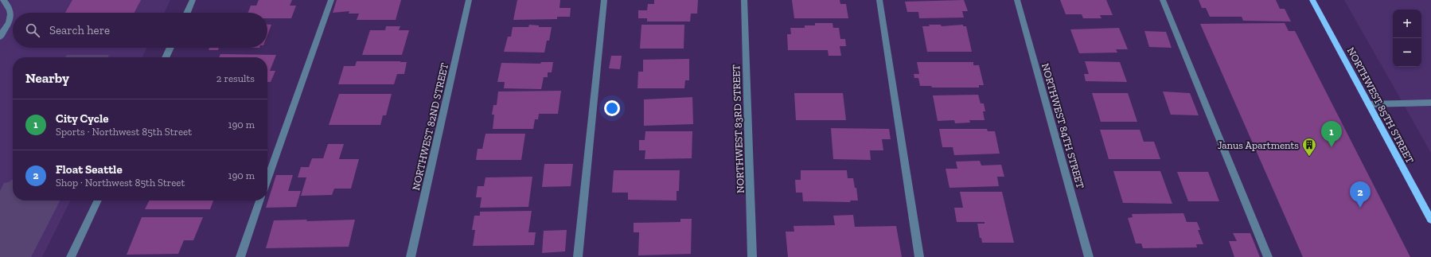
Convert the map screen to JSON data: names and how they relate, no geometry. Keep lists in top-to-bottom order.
{
  "streets": {
    "main road": ["NORTHWEST 85TH STREET"],
    "street": ["NORTHWEST 84TH STREET", "NORTHWEST 82ND STREET", "NORTHWEST 83RD STREET"]
  },
  "places": {
    "building": ["Janus Apartments"]
  },
  "page": {
    "map_buttons": ["+", "−"],
    "search": "Search here",
    "heading": ["Nearby", "2 results"],
    "list": [
      {
        "mark": "1",
        "name": "City Cycle",
        "note": "Sports · Northwest 85th Street",
        "value": "190 m"
      },
      {
        "mark": "2",
        "name": "Float Seattle",
        "note": "Shop · Northwest 85th Street",
        "value": "190 m"
      }
    ],
    "pins": ["1", "2"]
  }
}
